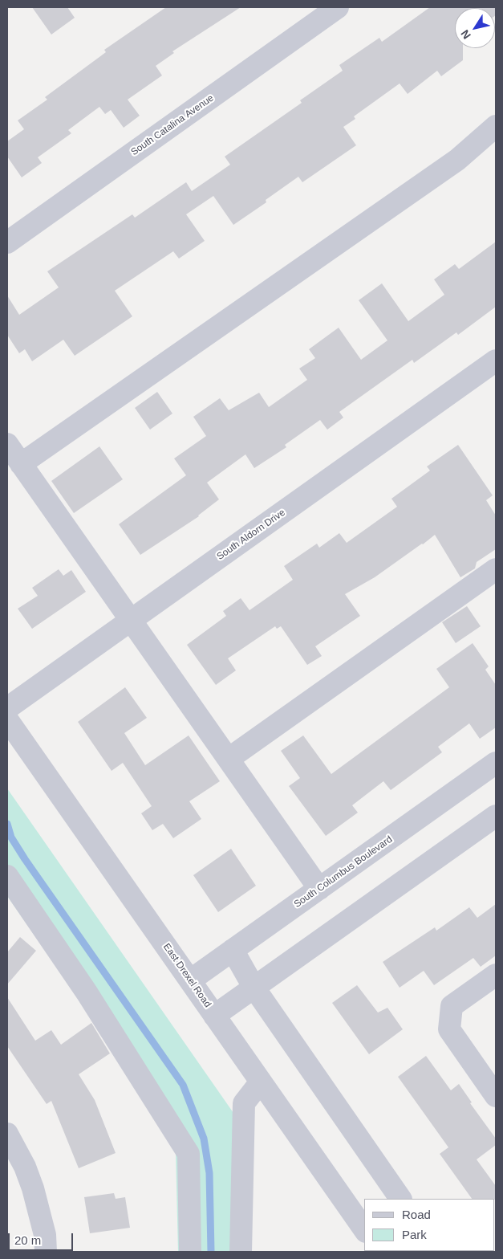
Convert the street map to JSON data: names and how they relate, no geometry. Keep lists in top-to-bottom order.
{
  "streets": {
    "street": [
      "South Catalina Avenue",
      "South Aldorn Drive",
      "South Columbus Boulevard",
      "East Drexel Road"
    ]
  },
  "crossings": [
    ["South Columbus Boulevard", "East Drexel Road"]
  ],
  "legend": ["Road", "Park"],
  "scale_bar": "20 m",
  "north": "bottom left"
}
